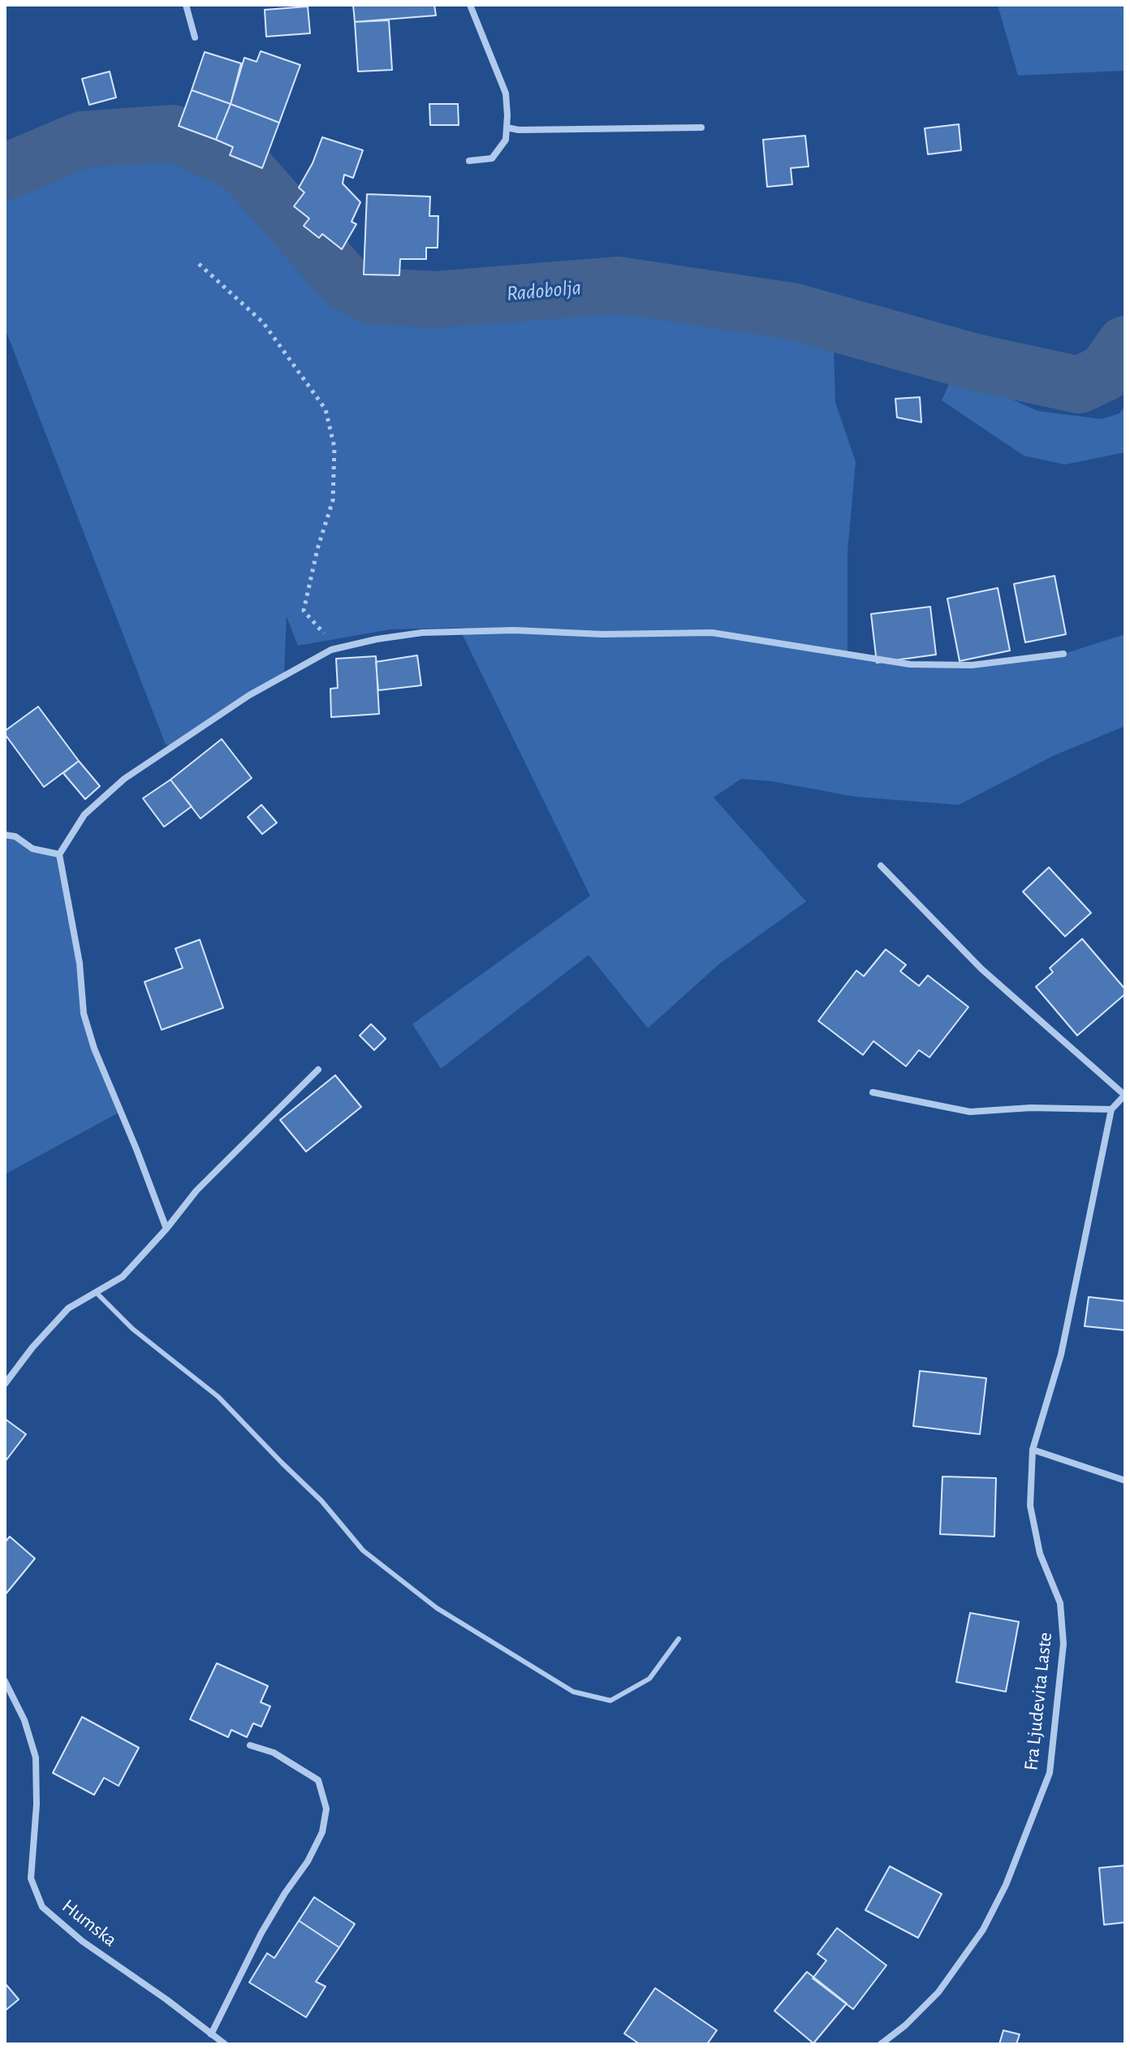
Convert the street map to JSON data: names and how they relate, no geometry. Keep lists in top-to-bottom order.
{
  "streets": {
    "street": ["Fra Ljudevita Laste", "Humska"]
  },
  "water": ["Radobolja"]
}
